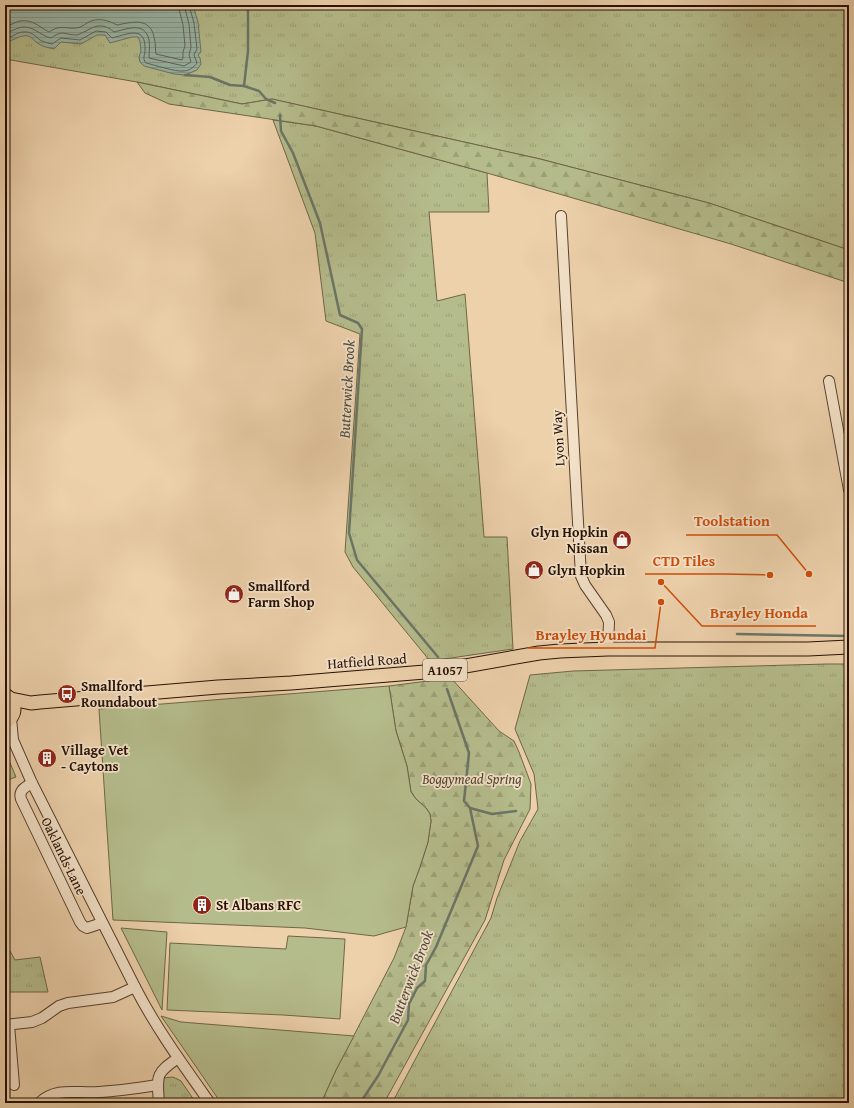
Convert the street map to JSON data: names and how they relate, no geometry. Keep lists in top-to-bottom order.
{
  "streets": {
    "main road": ["Hatfield Road", "A1057"],
    "street": ["Lyon Way", "Oaklands Lane"]
  },
  "crossings": [
    ["Lyon Way", "Hatfield Road"],
    ["Hatfield Road", "Oaklands Lane"]
  ],
  "water": ["Butterwick Brook"],
  "parks": ["Boggymead Spring"],
  "places": {
    "shop": ["Glyn Hopkin Nissan", "Glyn Hopkin", "Smallford Farm Shop"],
    "other": [
      "Toolstation",
      "CTD Tiles",
      "Brayley Honda",
      "Brayley Hyundai"
    ],
    "bus stop": ["Smallford Roundabout"],
    "building": ["Village Vet - Caytons", "St Albans RFC"]
  }
}
